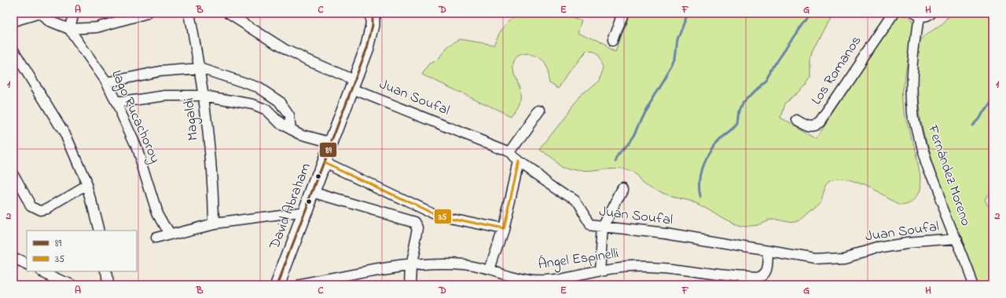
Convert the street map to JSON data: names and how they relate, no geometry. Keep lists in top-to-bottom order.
{
  "streets": {
    "main road": ["David Abraham"],
    "street": [
      "Los Romanos",
      "Juan Soufal",
      "Lago Rucachoroy",
      "Magaldi",
      "Fernández Moreno",
      "Ángel Espinelli"
    ]
  },
  "crossings": [
    ["Juan Soufal", "Fernández Moreno"],
    ["Juan Soufal", "David Abraham"],
    ["Juan Soufal", "Ángel Espinelli"]
  ],
  "lines": ["transit line 89", "transit line 35"],
  "legend": ["89", "35"],
  "grid": {
    "columns": [
      "A",
      "B",
      "C",
      "D",
      "E",
      "F",
      "G",
      "H"
    ],
    "rows": ["1", "2"]
  }
}
